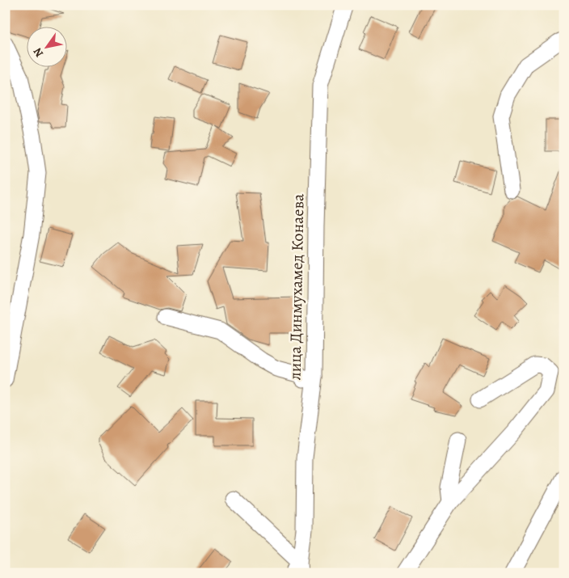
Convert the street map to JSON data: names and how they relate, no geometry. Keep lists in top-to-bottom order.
{
  "streets": {
    "street": ["лица Динмухамед Конаева"]
  },
  "north": "bottom left"
}
